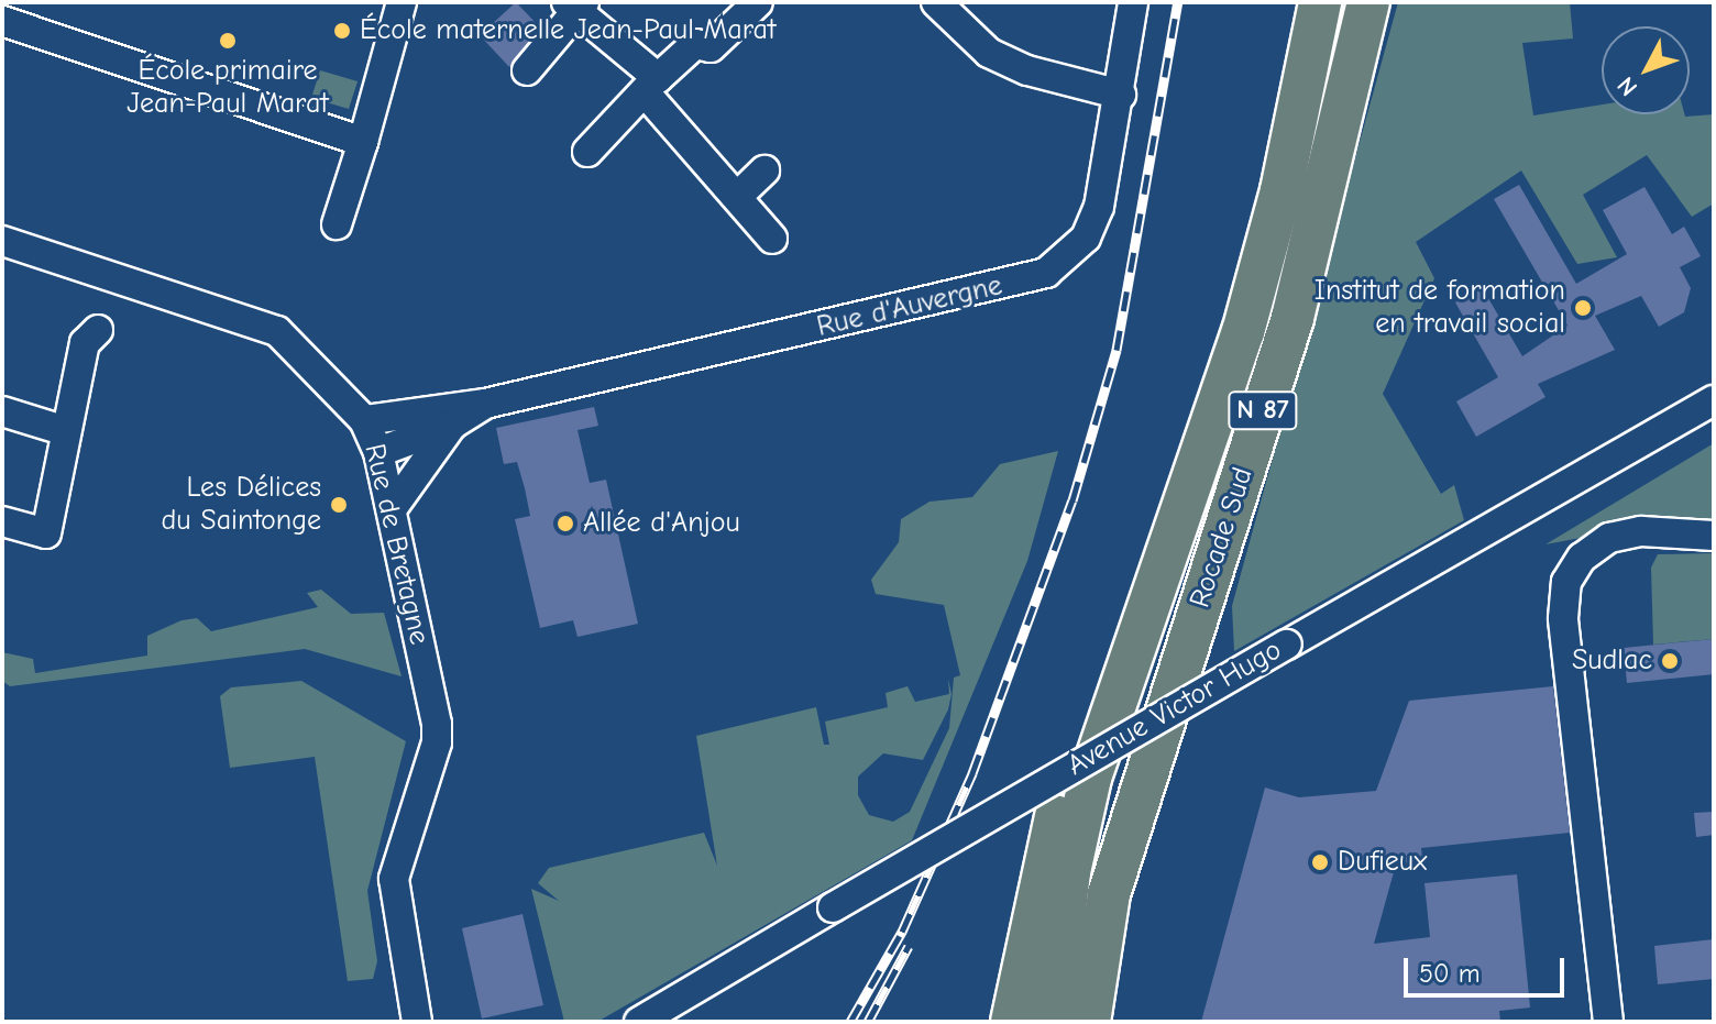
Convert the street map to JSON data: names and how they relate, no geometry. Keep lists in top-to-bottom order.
{
  "streets": {
    "highway": ["N 87", "Rocade Sud"],
    "street": ["Rue d'Auvergne", "Rue de Bretagne", "Avenue Victor Hugo"]
  },
  "crossings": [
    ["Rue d'Auvergne", "Rue de Bretagne"]
  ],
  "places": [
    "École maternelle Jean-Paul Marat",
    "École primaire Jean-Paul Marat",
    "Institut de formation en travail social",
    "Les Délices du Saintonge",
    "Allée d'Anjou",
    "Sudlac",
    "Dufieux"
  ],
  "scale_bar": "50 m",
  "north": "bottom left"
}
